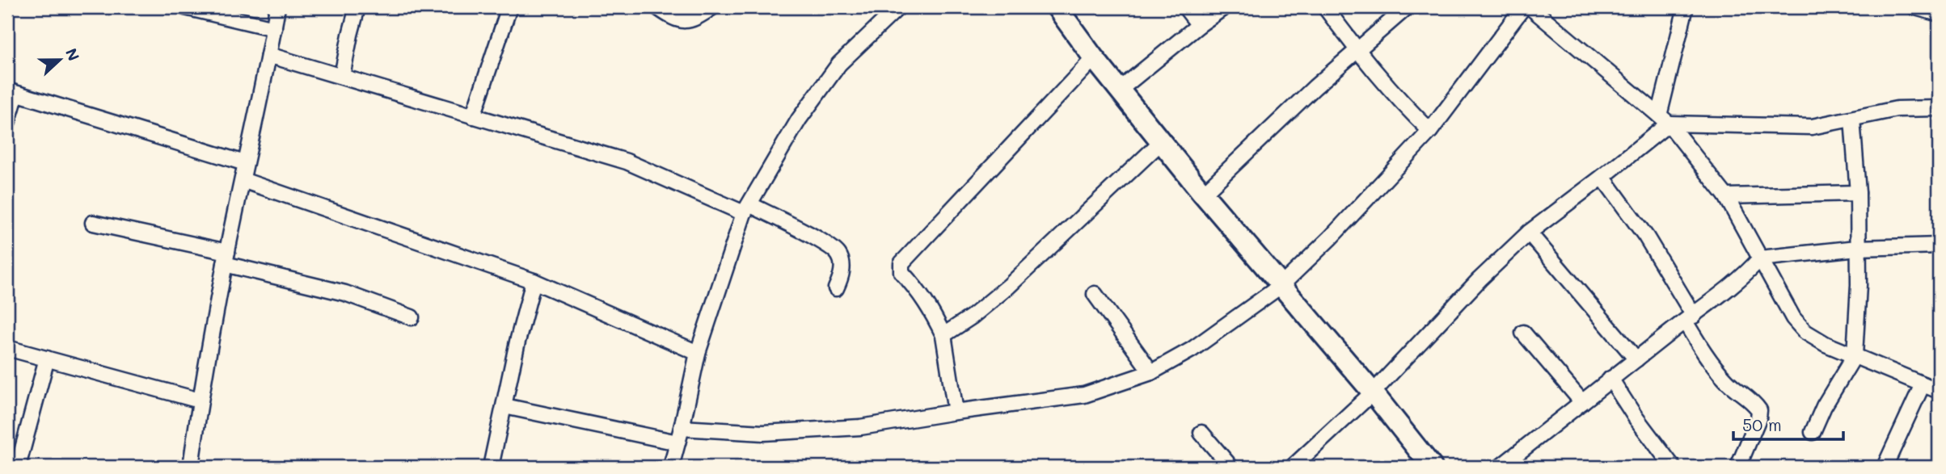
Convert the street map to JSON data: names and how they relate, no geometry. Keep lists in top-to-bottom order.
{
  "scale_bar": "50 m",
  "north": "right"
}
